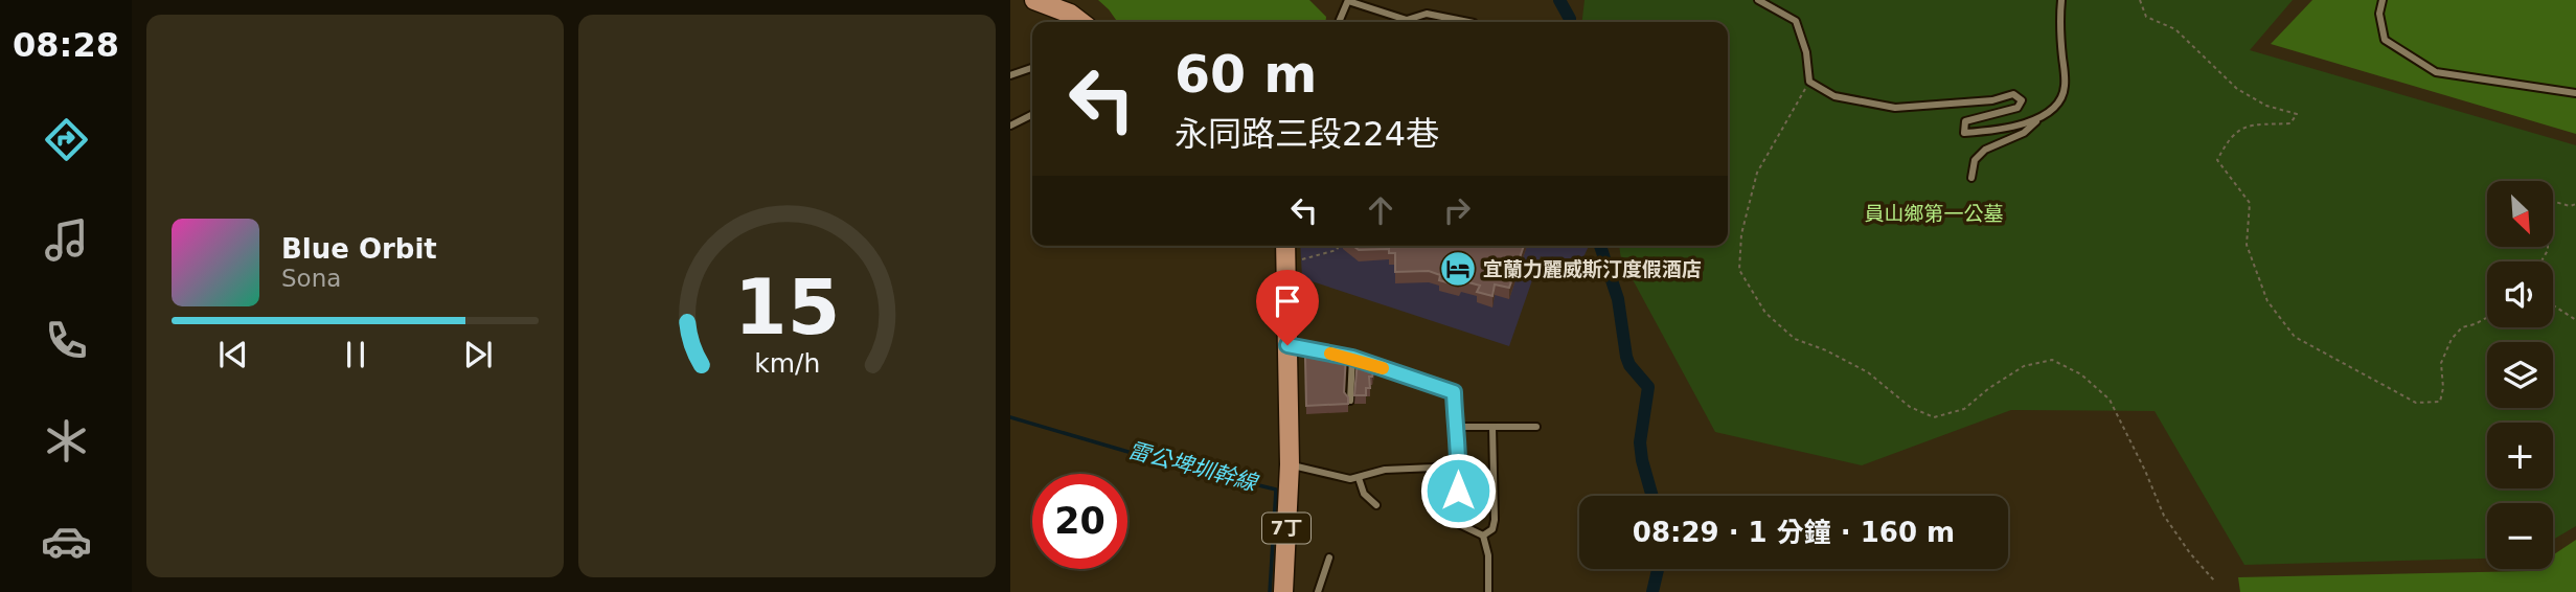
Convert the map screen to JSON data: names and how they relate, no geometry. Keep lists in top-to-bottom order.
{
  "streets": {
    "main road": ["7丁"]
  },
  "water": ["雷公埤圳幹線"],
  "parks": ["員山鄉第一公墓"],
  "places": {
    "hotel": ["宜蘭力麗威斯汀度假酒店"]
  },
  "north": "bottom right",
  "page": {
    "tabs": "08:28",
    "turn": ["60 m", "永同路三段224巷"],
    "map_buttons": ["+", "−"],
    "song": ["Blue Orbit", "Sona"],
    "limit": "20",
    "trip": "08:29 · 1 分鐘 · 160 m",
    "gauge": ["15", "km/h"]
  }
}
